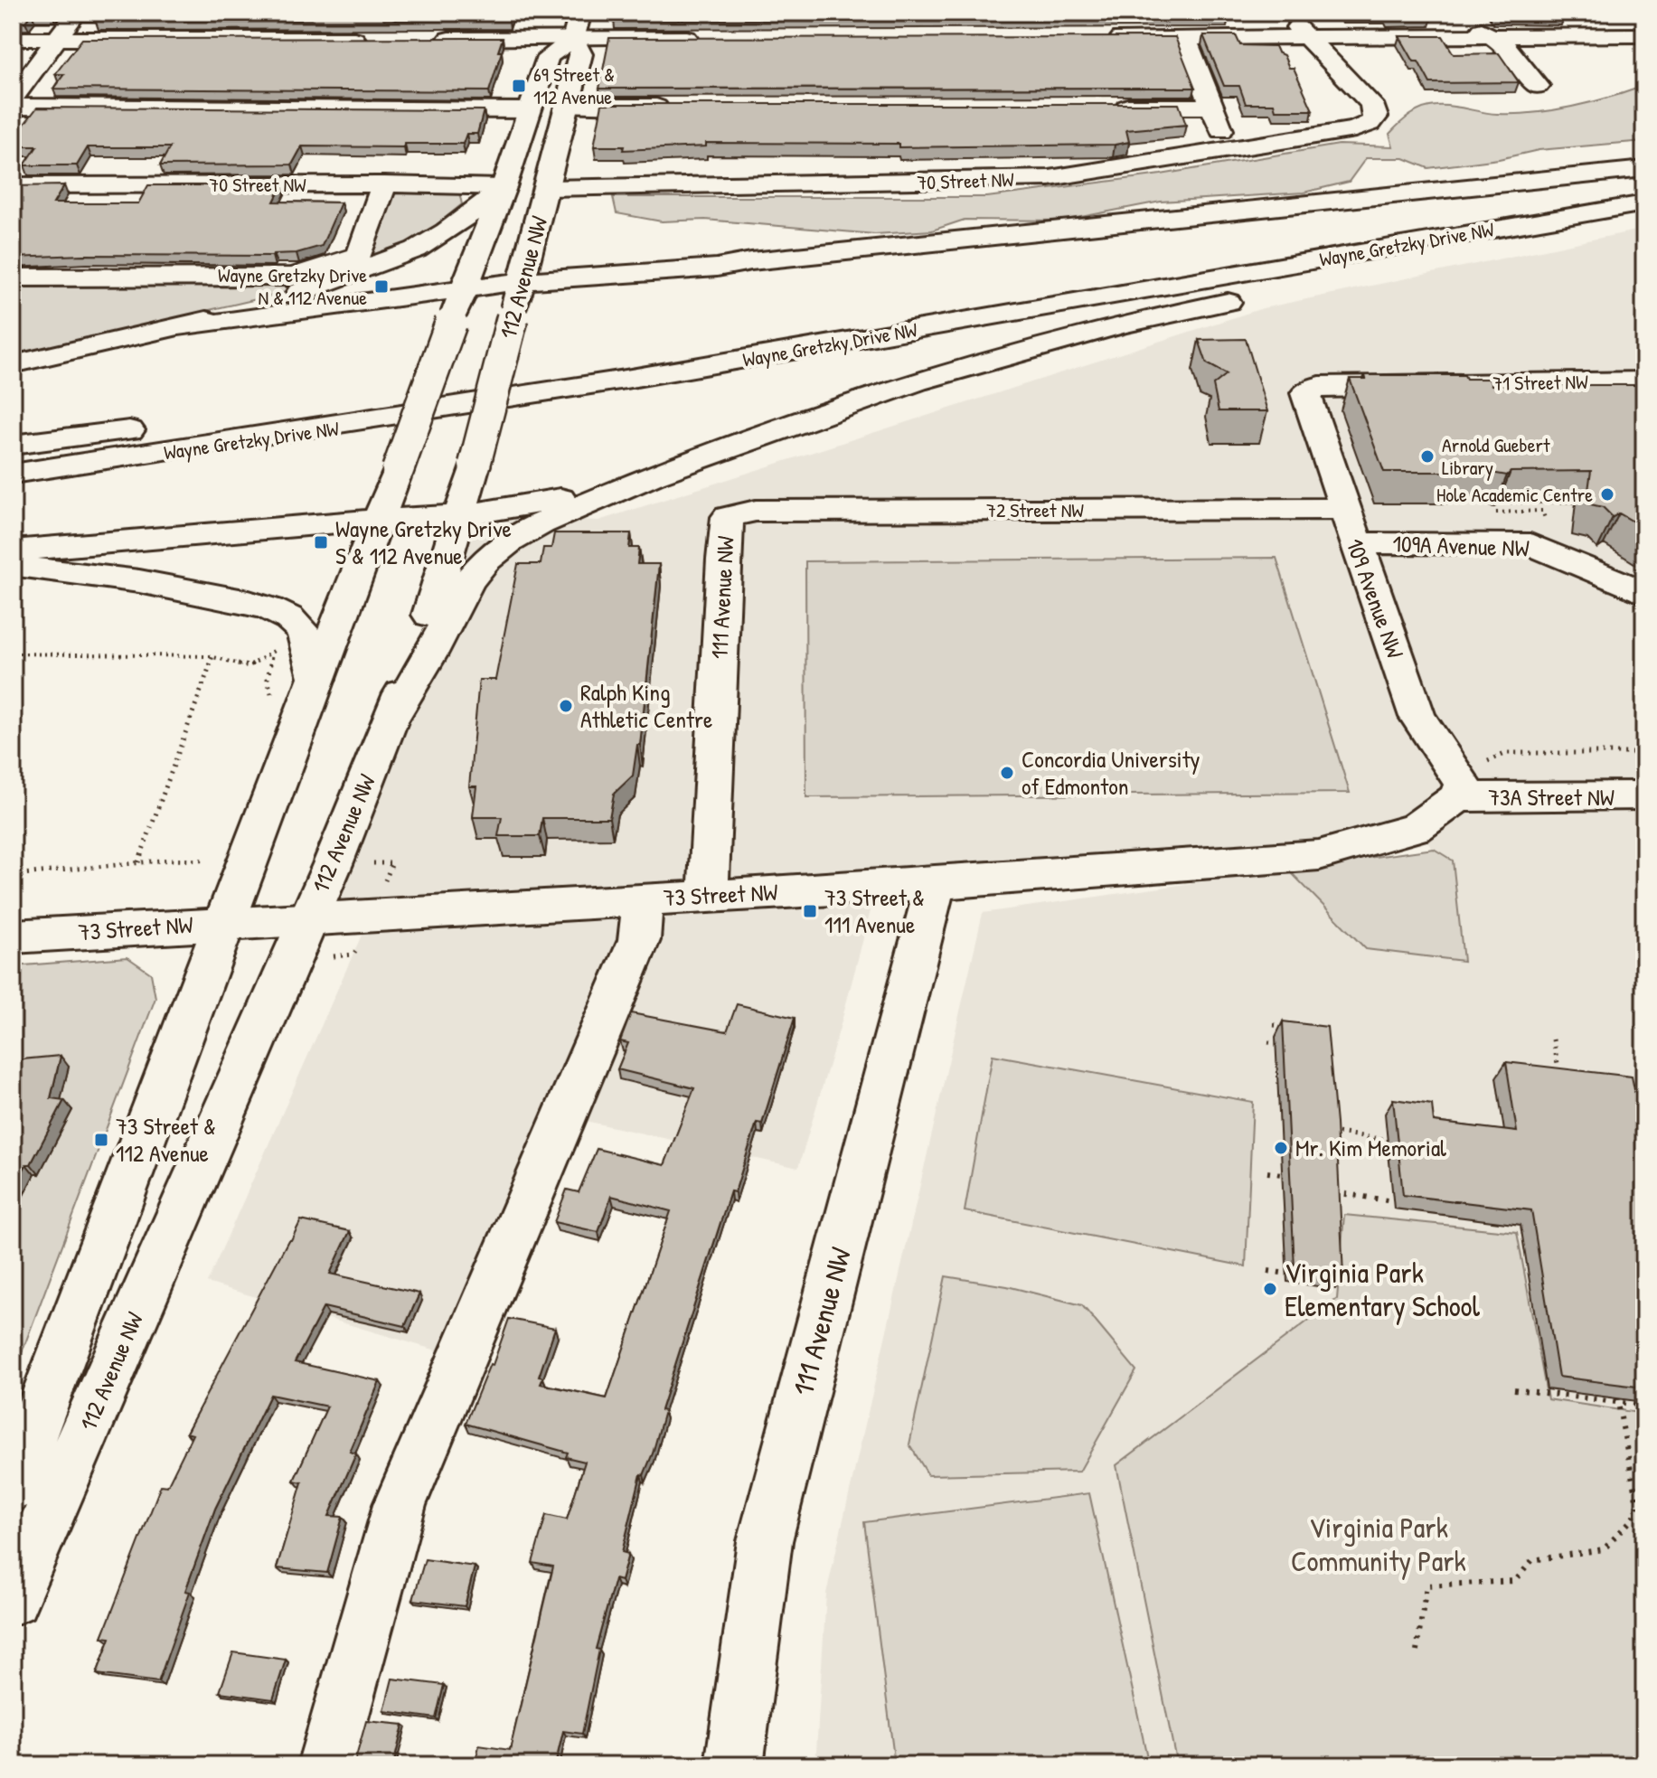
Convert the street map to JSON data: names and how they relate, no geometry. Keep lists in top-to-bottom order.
{
  "streets": {
    "main road": [
      "70 Street NW",
      "Wayne Gretzky Drive NW",
      "112 Avenue NW",
      "71 Street NW",
      "72 Street NW",
      "109A Avenue NW",
      "111 Avenue NW",
      "109 Avenue NW",
      "73A Street NW",
      "73 Street NW"
    ]
  },
  "crossings": [
    ["70 Street NW", "112 Avenue NW"],
    ["112 Avenue NW", "73 Street NW"],
    ["71 Street NW", "109 Avenue NW"],
    ["72 Street NW", "111 Avenue NW"],
    ["72 Street NW", "109 Avenue NW"],
    ["109A Avenue NW", "109 Avenue NW"],
    ["111 Avenue NW", "73 Street NW"],
    ["109 Avenue NW", "73A Street NW"],
    ["109 Avenue NW", "73 Street NW"],
    ["73A Street NW", "73 Street NW"]
  ],
  "parks": ["Virginia Park Community Park"],
  "places": {
    "transit": [
      "69 Street & 112 Avenue",
      "Wayne Gretzky Drive N & 112 Avenue",
      "Wayne Gretzky Drive S & 112 Avenue",
      "73 Street & 111 Avenue",
      "73 Street & 112 Avenue"
    ],
    "other": [
      "Arnold Guebert Library",
      "Hole Academic Centre",
      "Ralph King Athletic Centre",
      "Concordia University of Edmonton",
      "Mr. Kim Memorial",
      "Virginia Park Elementary School"
    ]
  }
}
